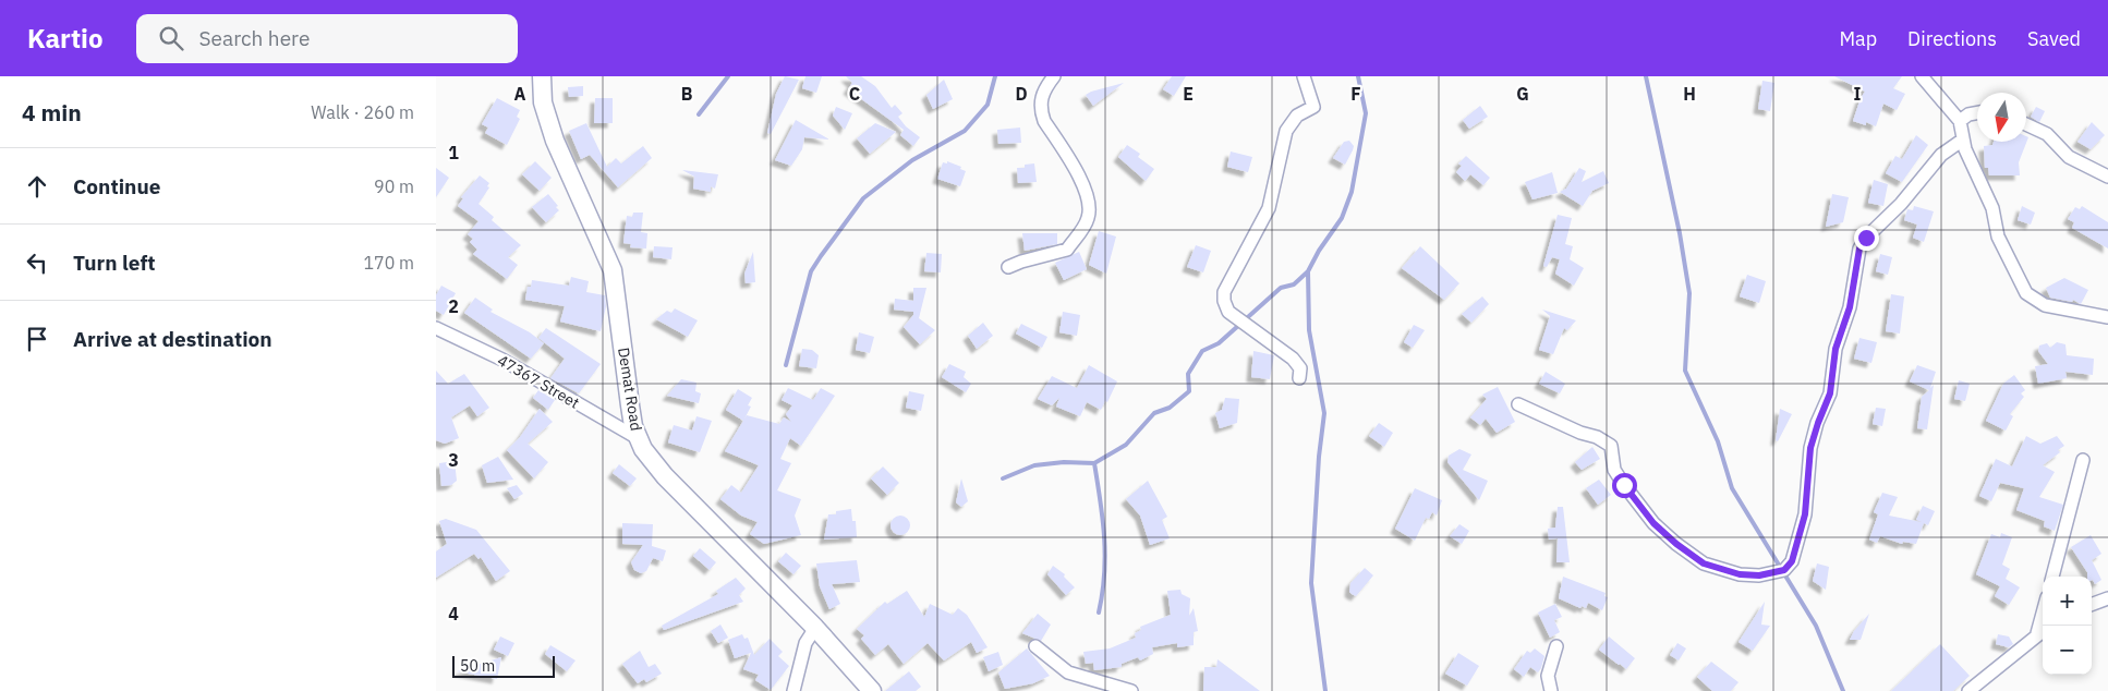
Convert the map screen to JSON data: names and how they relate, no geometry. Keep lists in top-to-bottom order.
{
  "streets": {
    "street": ["47367 Street", "Demat Road"]
  },
  "crossings": [
    ["47367 Street", "Demat Road"]
  ],
  "scale_bar": "50 m",
  "north": "bottom",
  "page": {
    "header": "Kartio",
    "search": "Search here",
    "nav": ["Map", "Directions", "Saved"],
    "heading": ["4 min", "Walk · 260 m"],
    "list": [
      ["Continue", "90 m"],
      ["Turn left", "170 m"],
      "Arrive at destination"
    ],
    "map_buttons": ["+", "−"],
    "scale": "50 m"
  },
  "grid": {
    "columns": [
      "A",
      "B",
      "C",
      "D",
      "E",
      "F",
      "G",
      "H",
      "I"
    ],
    "rows": [
      "1",
      "2",
      "3",
      "4"
    ]
  }
}
